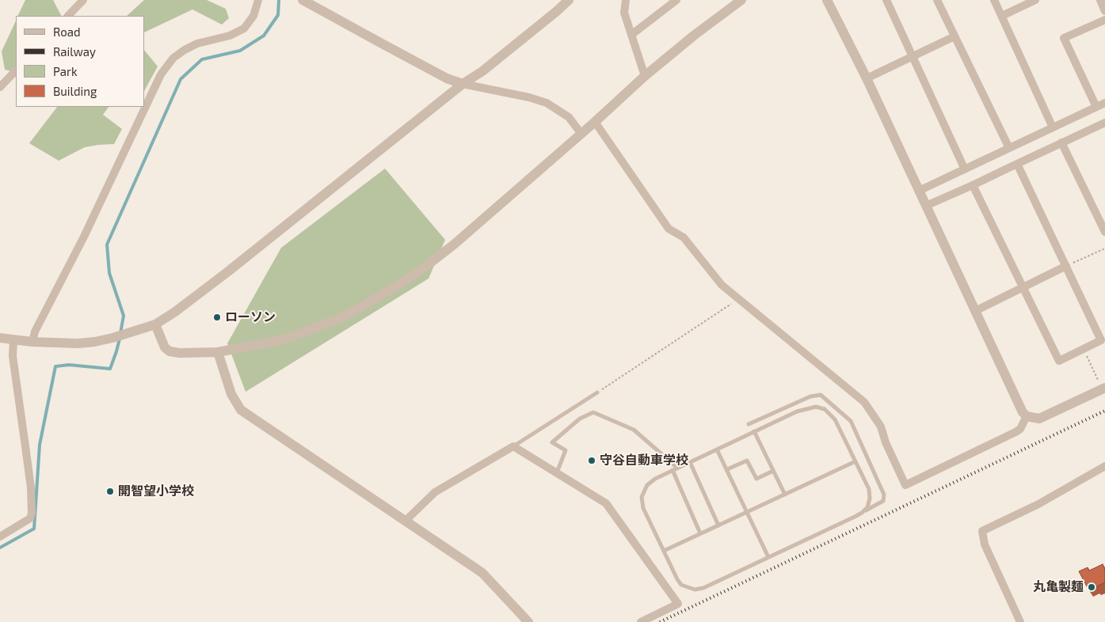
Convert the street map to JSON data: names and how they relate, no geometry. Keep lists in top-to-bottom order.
{
  "places": [
    "ローソン",
    "守谷自動車学校",
    "開智望小学校",
    "丸亀製麺"
  ],
  "legend": [
    "Road",
    "Railway",
    "Park",
    "Building"
  ]
}
